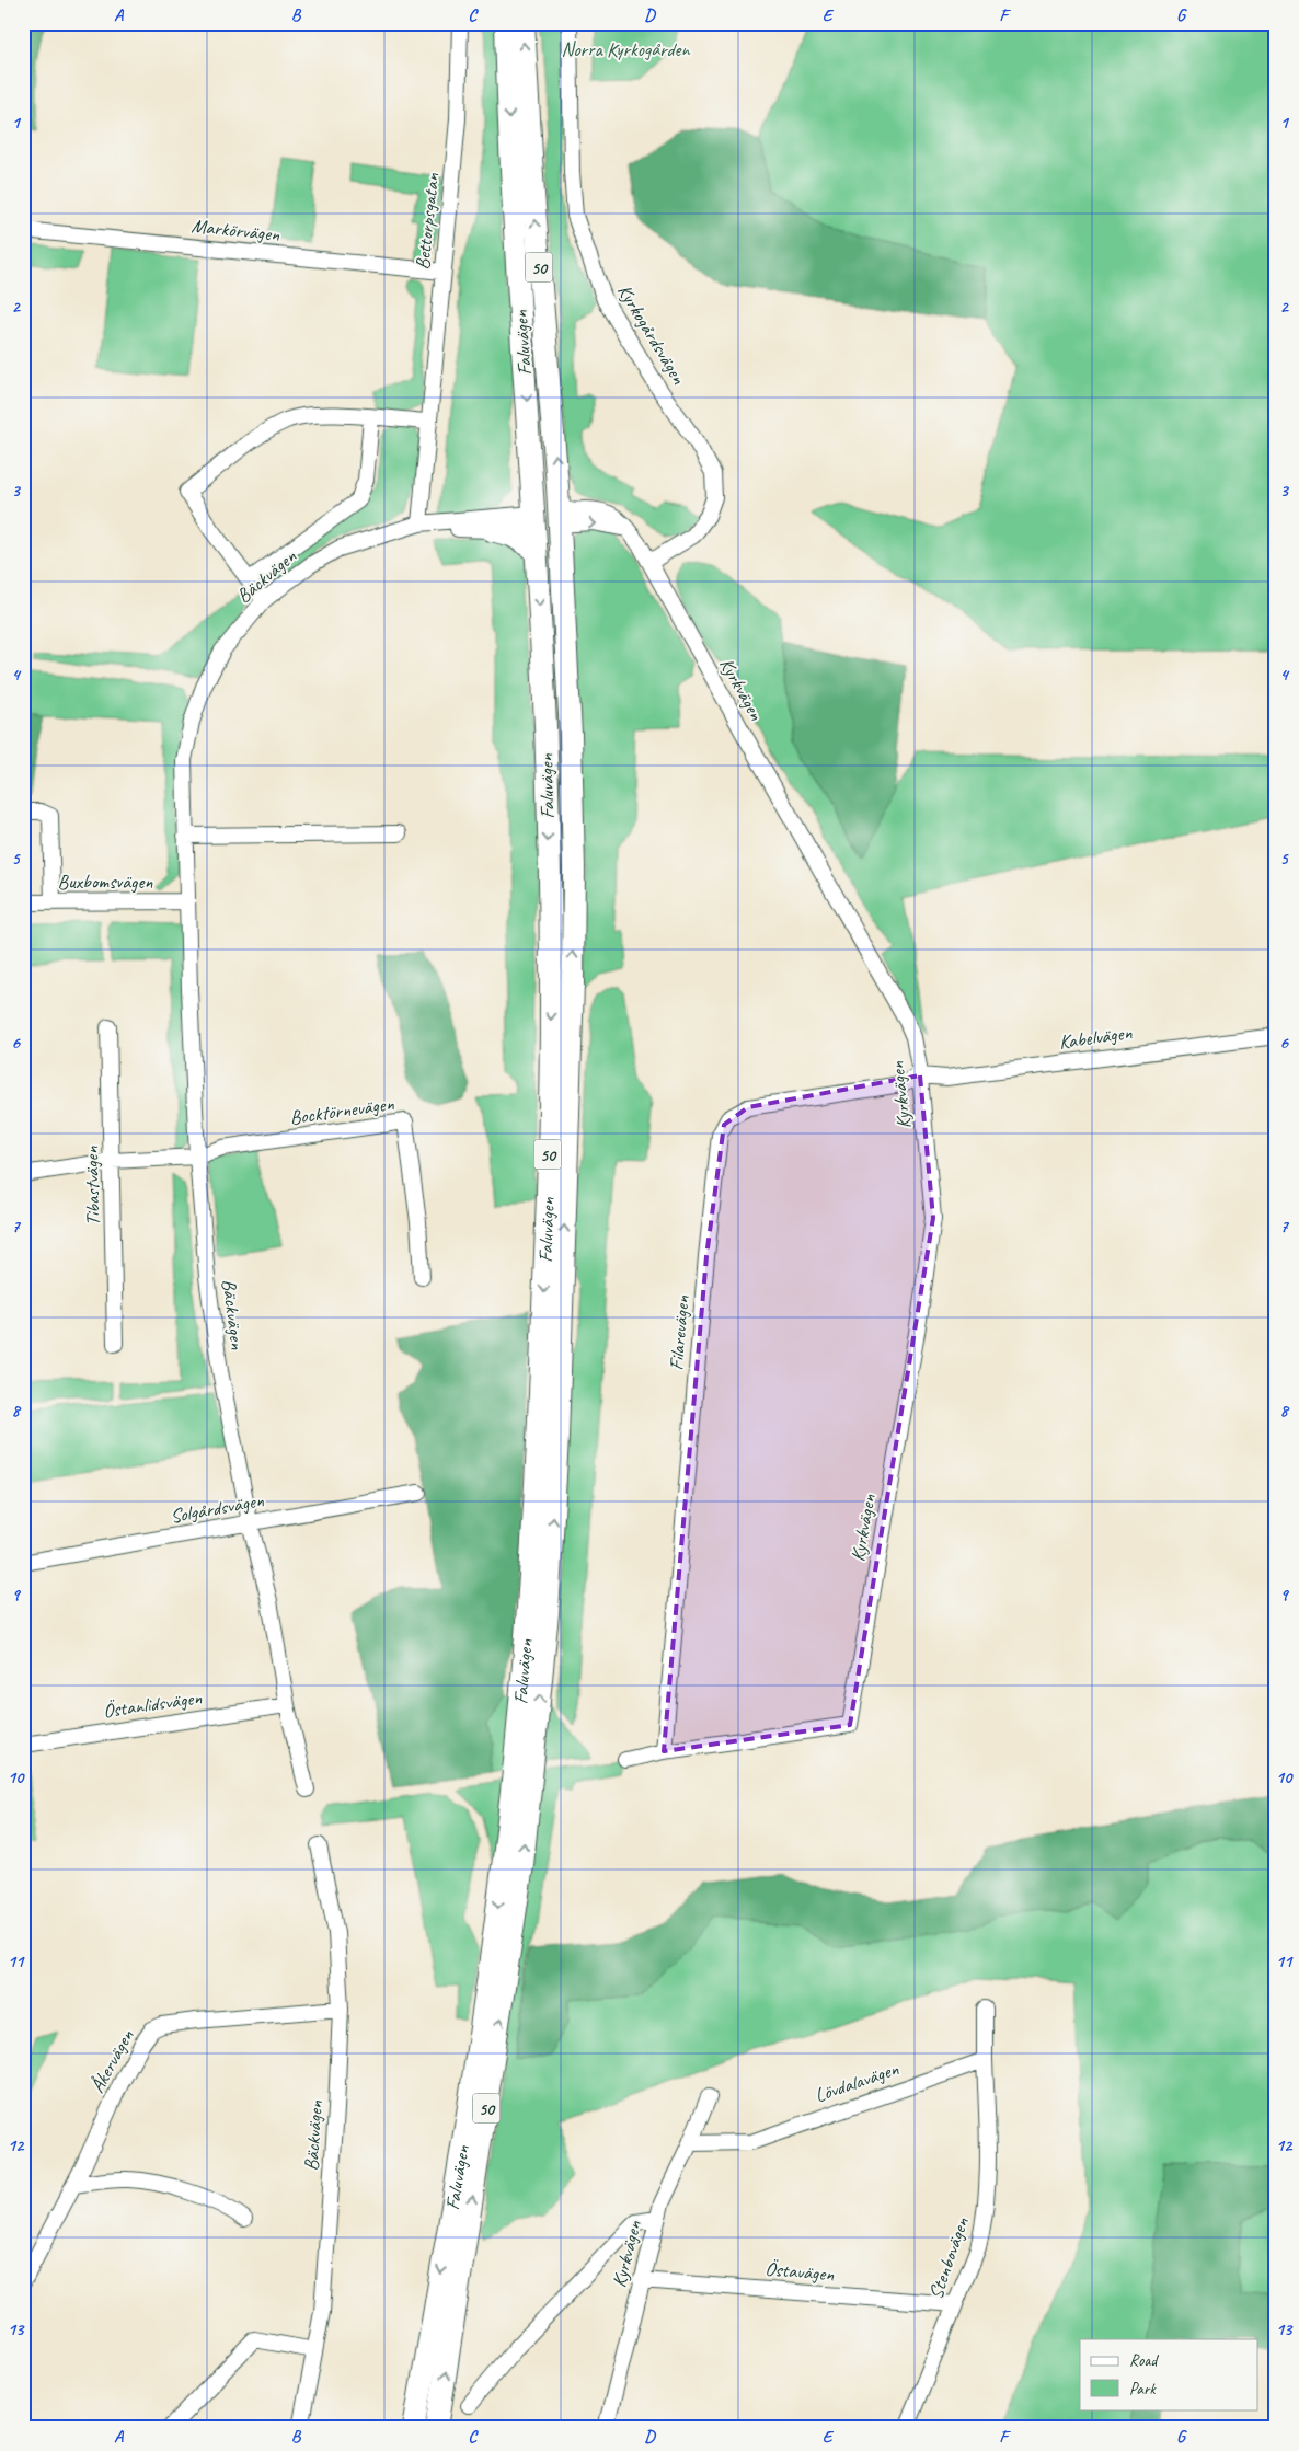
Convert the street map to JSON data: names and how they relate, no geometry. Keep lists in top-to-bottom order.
{
  "streets": {
    "highway": ["50", "Faluvägen"],
    "street": [
      "Bettorpsgatan",
      "Markörvägen",
      "Kyrkogårdsvägen",
      "Bäckvägen",
      "Kyrkvägen",
      "Buxbomsvägen",
      "Kabelvägen",
      "Bocktörnevägen",
      "Tibastvägen",
      "Filarevägen",
      "Solgårdsvägen",
      "Östanlidsvägen",
      "Åkervägen",
      "Lövdalavägen",
      "Stenbovägen",
      "Östavägen"
    ]
  },
  "crossings": [
    ["Bettorpsgatan", "Markörvägen"],
    ["Bettorpsgatan", "Bäckvägen"],
    ["Kyrkogårdsvägen", "Kyrkvägen"],
    ["Faluvägen", "Bäckvägen"],
    ["Faluvägen", "Kyrkvägen"],
    ["Bäckvägen", "Buxbomsvägen"],
    ["Bäckvägen", "Bocktörnevägen"],
    ["Bäckvägen", "Solgårdsvägen"],
    ["Bäckvägen", "Östanlidsvägen"],
    ["Bäckvägen", "Åkervägen"],
    ["Kyrkvägen", "Kabelvägen"],
    ["Kyrkvägen", "Filarevägen"],
    ["Kyrkvägen", "Lövdalavägen"],
    ["Kyrkvägen", "Östavägen"],
    ["Kabelvägen", "Filarevägen"],
    ["Lövdalavägen", "Stenbovägen"],
    ["Stenbovägen", "Östavägen"]
  ],
  "parks": ["Norra Kyrkogården"],
  "legend": ["Road", "Park"],
  "grid": {
    "columns": [
      "A",
      "B",
      "C",
      "D",
      "E",
      "F",
      "G"
    ],
    "rows": [
      "1",
      "2",
      "3",
      "4",
      "5",
      "6",
      "7",
      "8",
      "9",
      "10",
      "11",
      "12",
      "13"
    ]
  }
}
